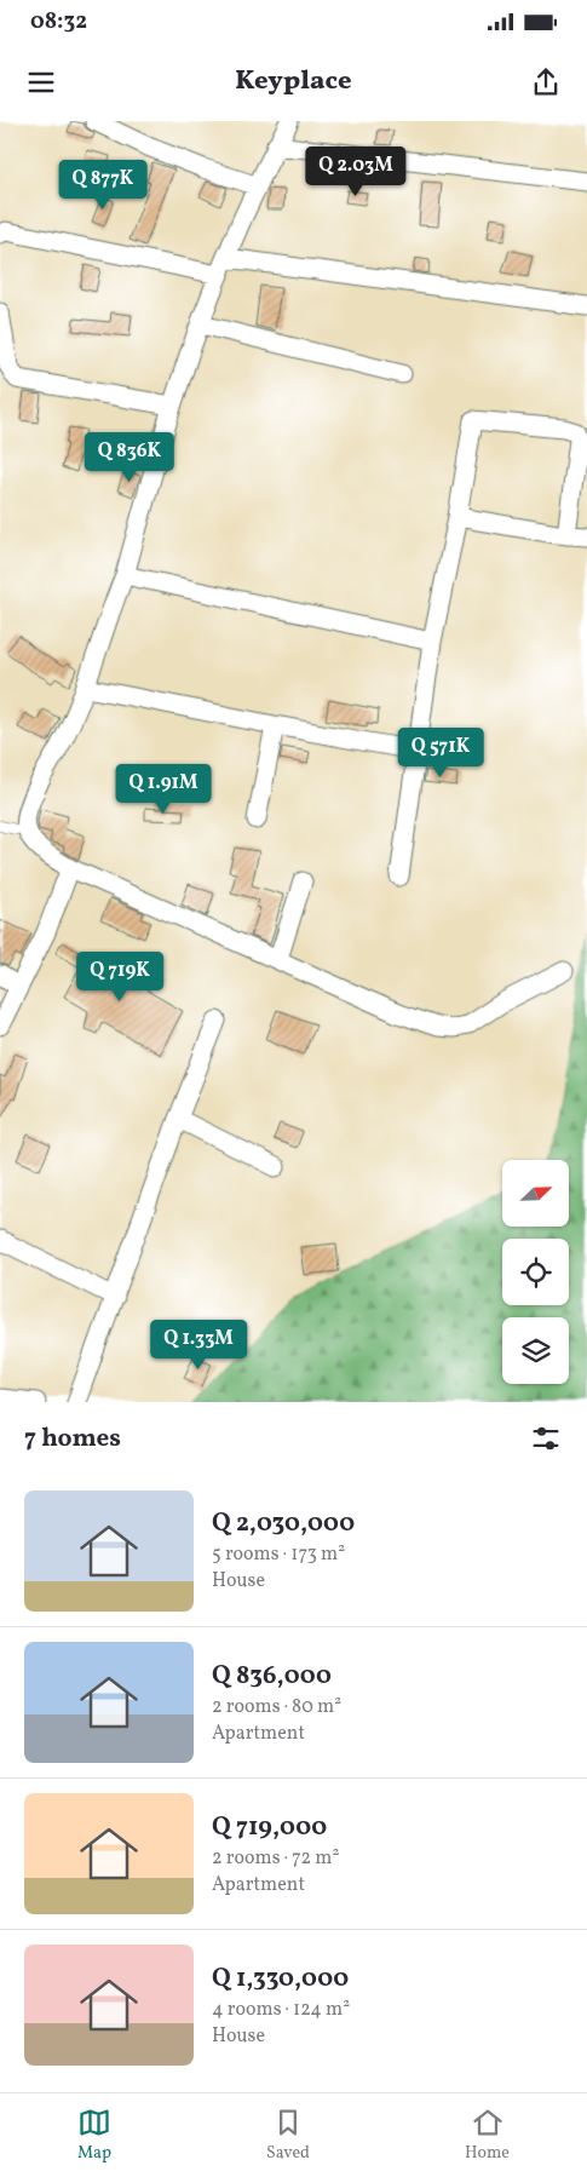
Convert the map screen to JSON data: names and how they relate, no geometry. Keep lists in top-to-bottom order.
{
  "north": "top right",
  "page": {
    "status": "08:32",
    "header": "Keyplace",
    "price": [
      "Q 2.03M",
      "Q 877K",
      "Q 836K",
      "Q 571K",
      "Q 1.91M",
      "Q 719K",
      "Q 1.33M"
    ],
    "heading": "7 homes",
    "list": [
      {
        "name": "Q 2,030,000",
        "note": "5 rooms · 173 m² · House"
      },
      {
        "name": "Q 836,000",
        "note": "2 rooms · 80 m² · Apartment"
      },
      {
        "name": "Q 719,000",
        "note": "2 rooms · 72 m² · Apartment"
      },
      {
        "name": "Q 1,330,000",
        "note": "4 rooms · 124 m² · House"
      }
    ],
    "tabs": ["Map", "Saved", "Home"]
  }
}
